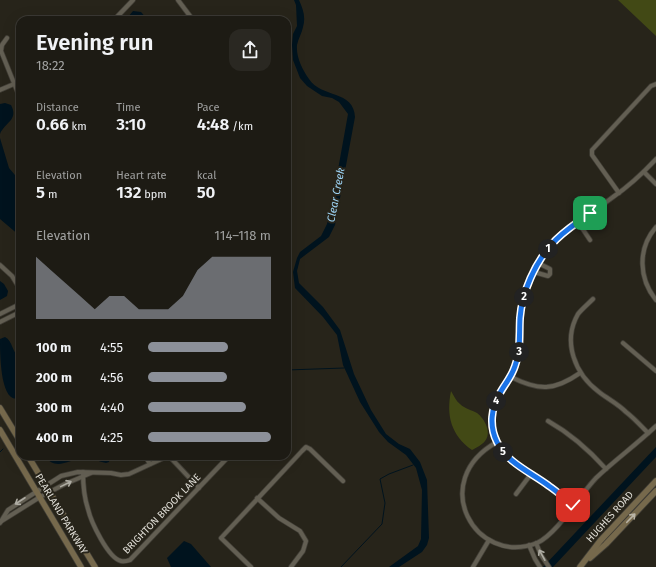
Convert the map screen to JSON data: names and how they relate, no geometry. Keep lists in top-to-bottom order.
{
  "streets": {
    "main road": ["PEARLAND PARKWAY", "HUGHES ROAD"],
    "street": ["BRIGHTON BROOK LANE"]
  },
  "water": ["Clear Creek"],
  "page": {
    "heading": ["Evening run", "18:22"],
    "stats": [
      ["Distance", "0.66 km"],
      ["Time", "3:10"],
      ["Pace", "4:48 /km"],
      ["Elevation", "5 m"],
      ["Heart rate", "132 bpm"],
      ["kcal", "50"]
    ],
    "chart": ["Elevation", "114–118 m"],
    "pins": [
      "1",
      "2",
      "3",
      "4",
      "5"
    ],
    "list": [
      {
        "name": "100 m",
        "note": "4:55"
      },
      {
        "name": "200 m",
        "note": "4:56"
      },
      {
        "name": "300 m",
        "note": "4:40"
      },
      {
        "name": "400 m",
        "note": "4:25"
      }
    ]
  }
}
